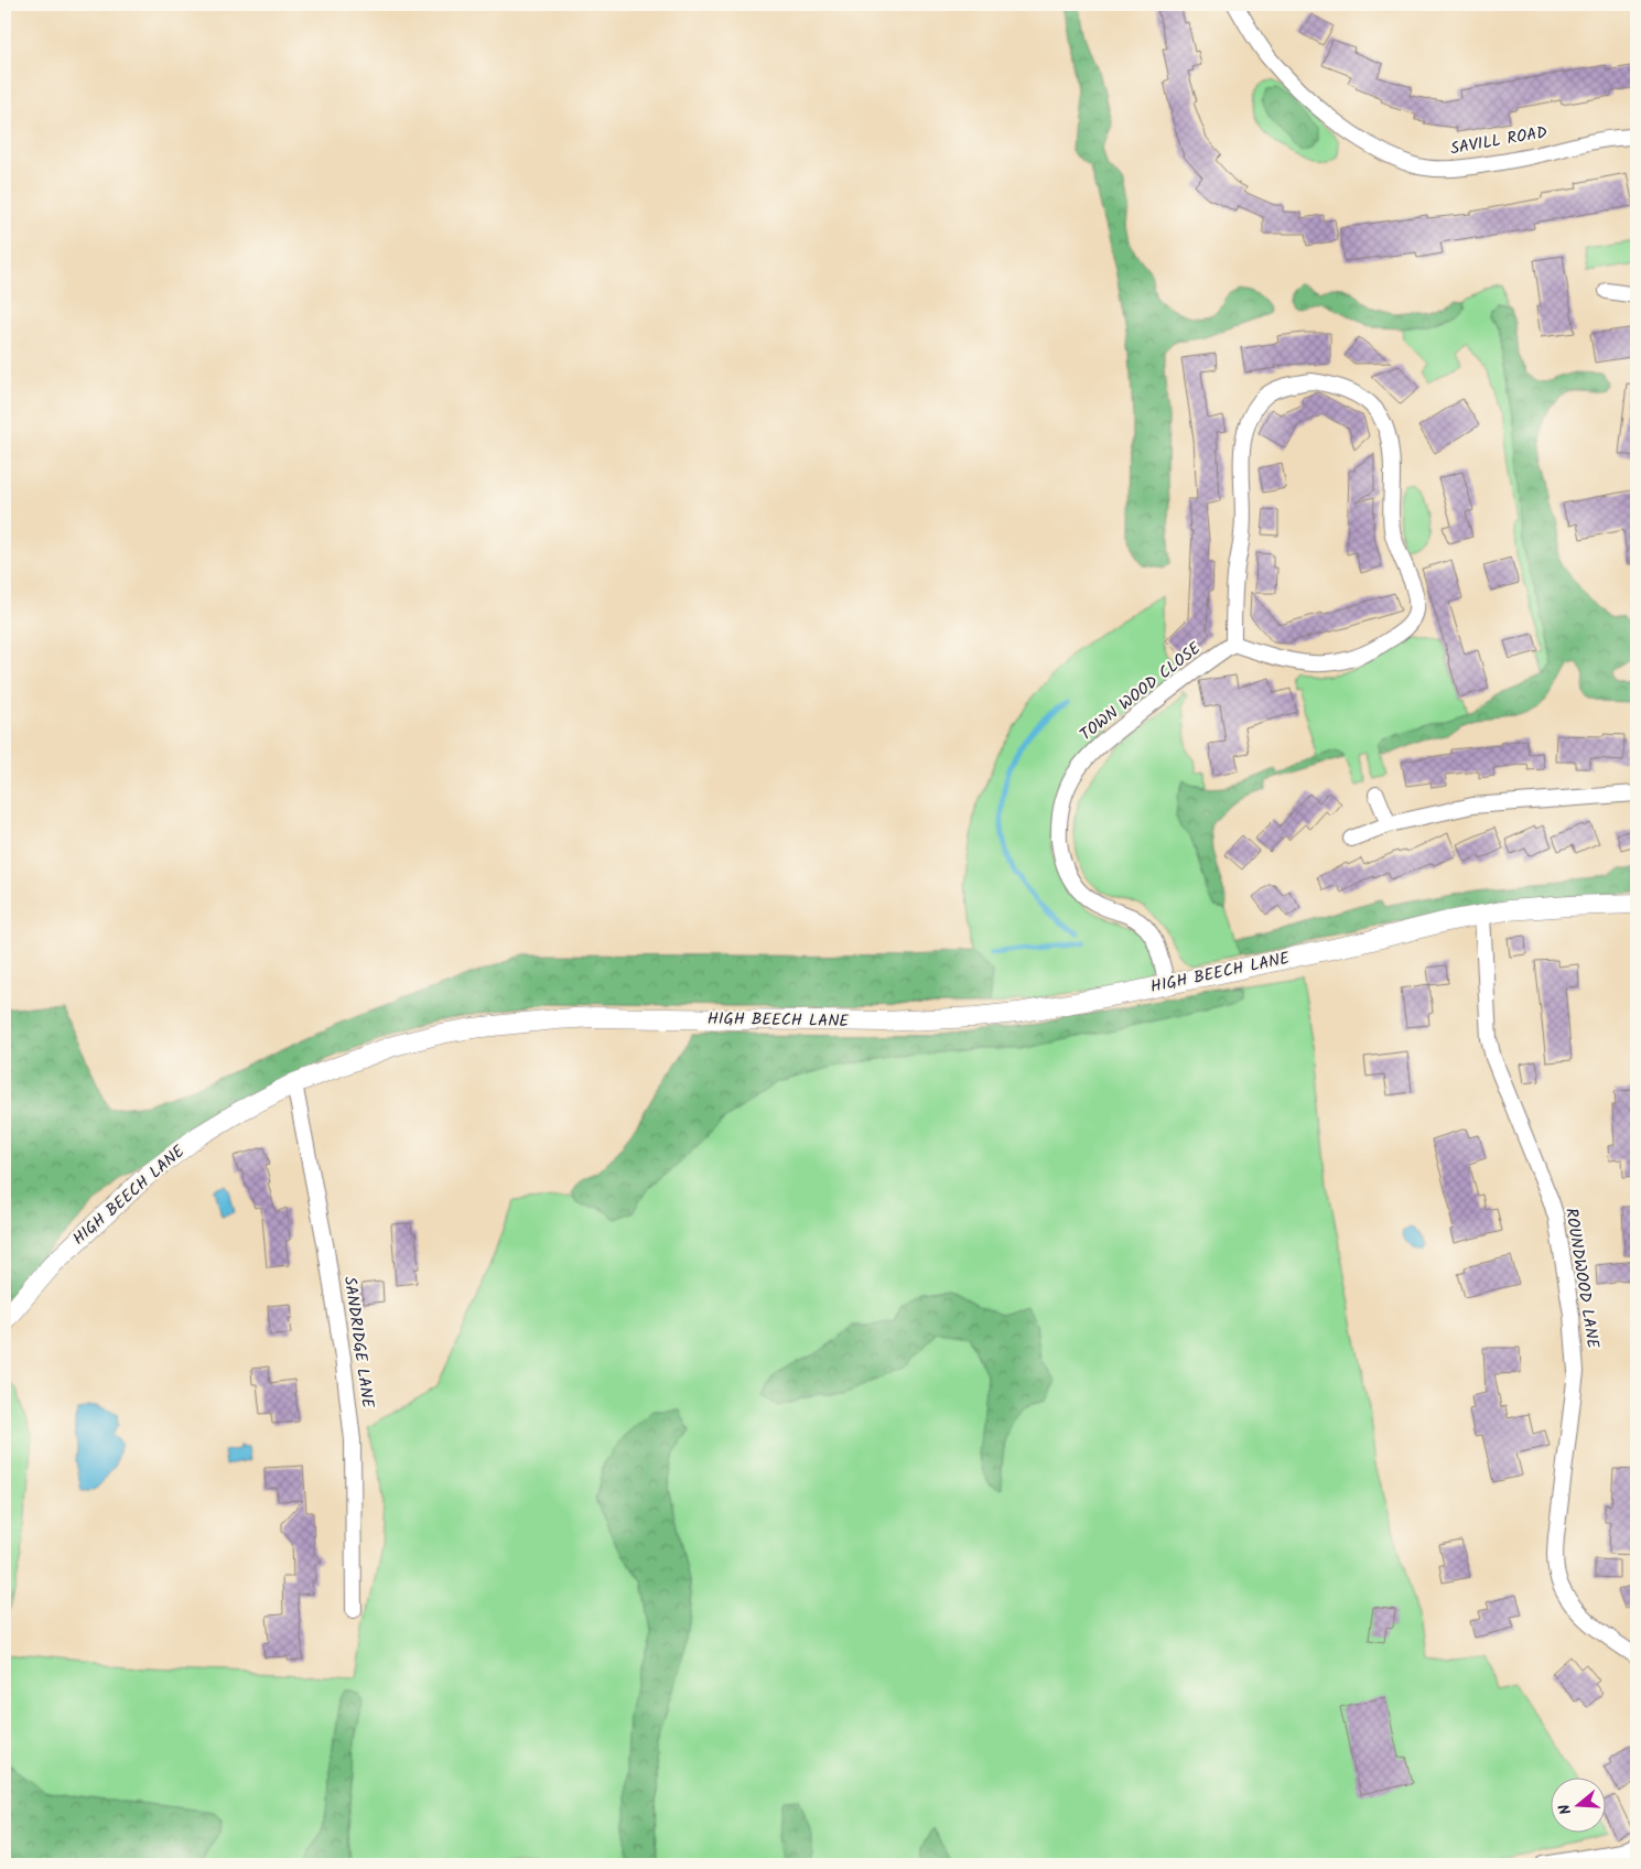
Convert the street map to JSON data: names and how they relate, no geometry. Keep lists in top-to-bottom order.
{
  "streets": {
    "street": [
      "SAVILL ROAD",
      "TOWN WOOD CLOSE",
      "HIGH BEECH LANE",
      "ROUNDWOOD LANE",
      "SANDRIDGE LANE"
    ]
  },
  "crossings": [
    ["TOWN WOOD CLOSE", "HIGH BEECH LANE"],
    ["HIGH BEECH LANE", "ROUNDWOOD LANE"],
    ["HIGH BEECH LANE", "SANDRIDGE LANE"]
  ],
  "north": "left"
}
